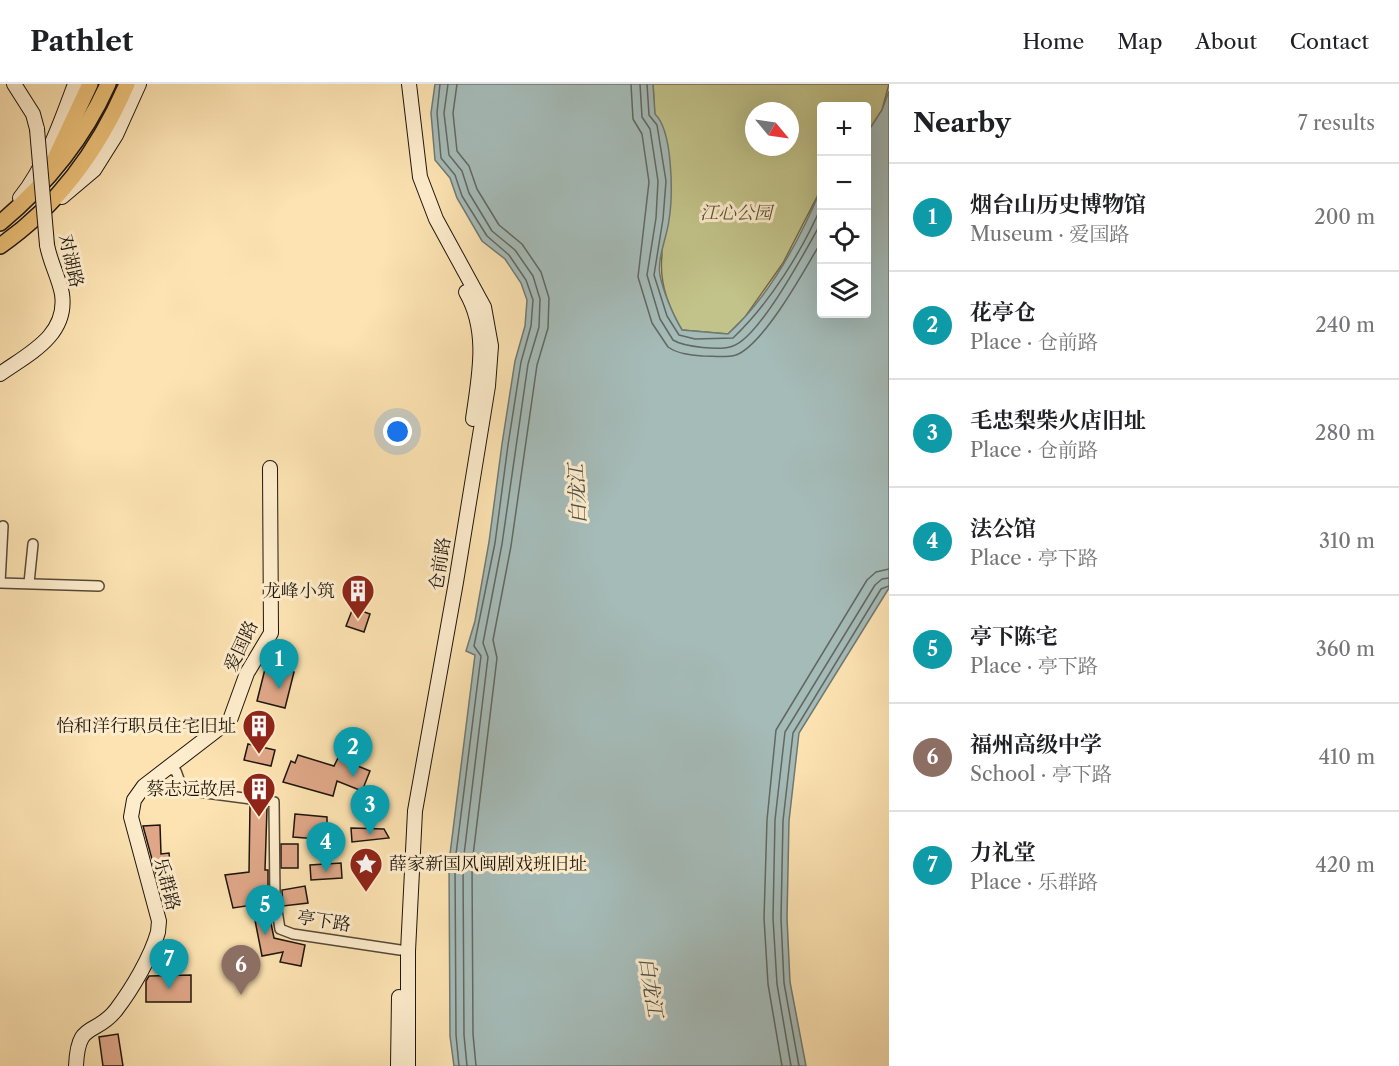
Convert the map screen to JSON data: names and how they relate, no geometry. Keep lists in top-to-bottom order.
{
  "streets": {
    "street": [
      "对湖路",
      "仓前路",
      "爱国路",
      "乐群路",
      "亭下路"
    ]
  },
  "crossings": [
    ["仓前路", "亭下路"],
    ["爱国路", "乐群路"],
    ["爱国路", "亭下路"],
    ["乐群路", "亭下路"]
  ],
  "water": ["白龙江"],
  "parks": ["江心公园"],
  "places": {
    "building": ["龙峰小筑", "怡和洋行职员住宅旧址", "蔡志远故居"],
    "place": ["薛家新国风闽剧戏班旧址"]
  },
  "north": "bottom right",
  "page": {
    "header": "Pathlet",
    "nav": [
      "Home",
      "Map",
      "About",
      "Contact"
    ],
    "heading": ["Nearby", "7 results"],
    "map_buttons": ["+", "−"],
    "list": [
      {
        "mark": "1",
        "name": "烟台山历史博物馆",
        "note": "Museum · 爱国路",
        "value": "200 m"
      },
      {
        "mark": "2",
        "name": "花亭仓",
        "note": "Place · 仓前路",
        "value": "240 m"
      },
      {
        "mark": "3",
        "name": "毛忠梨柴火店旧址",
        "note": "Place · 仓前路",
        "value": "280 m"
      },
      {
        "mark": "4",
        "name": "法公馆",
        "note": "Place · 亭下路",
        "value": "310 m"
      },
      {
        "mark": "5",
        "name": "亭下陈宅",
        "note": "Place · 亭下路",
        "value": "360 m"
      },
      {
        "mark": "6",
        "name": "福州高级中学",
        "note": "School · 亭下路",
        "value": "410 m"
      },
      {
        "mark": "7",
        "name": "力礼堂",
        "note": "Place · 乐群路",
        "value": "420 m"
      }
    ],
    "pins": [
      "1",
      "2",
      "3",
      "4",
      "5",
      "7",
      "6"
    ]
  }
}
